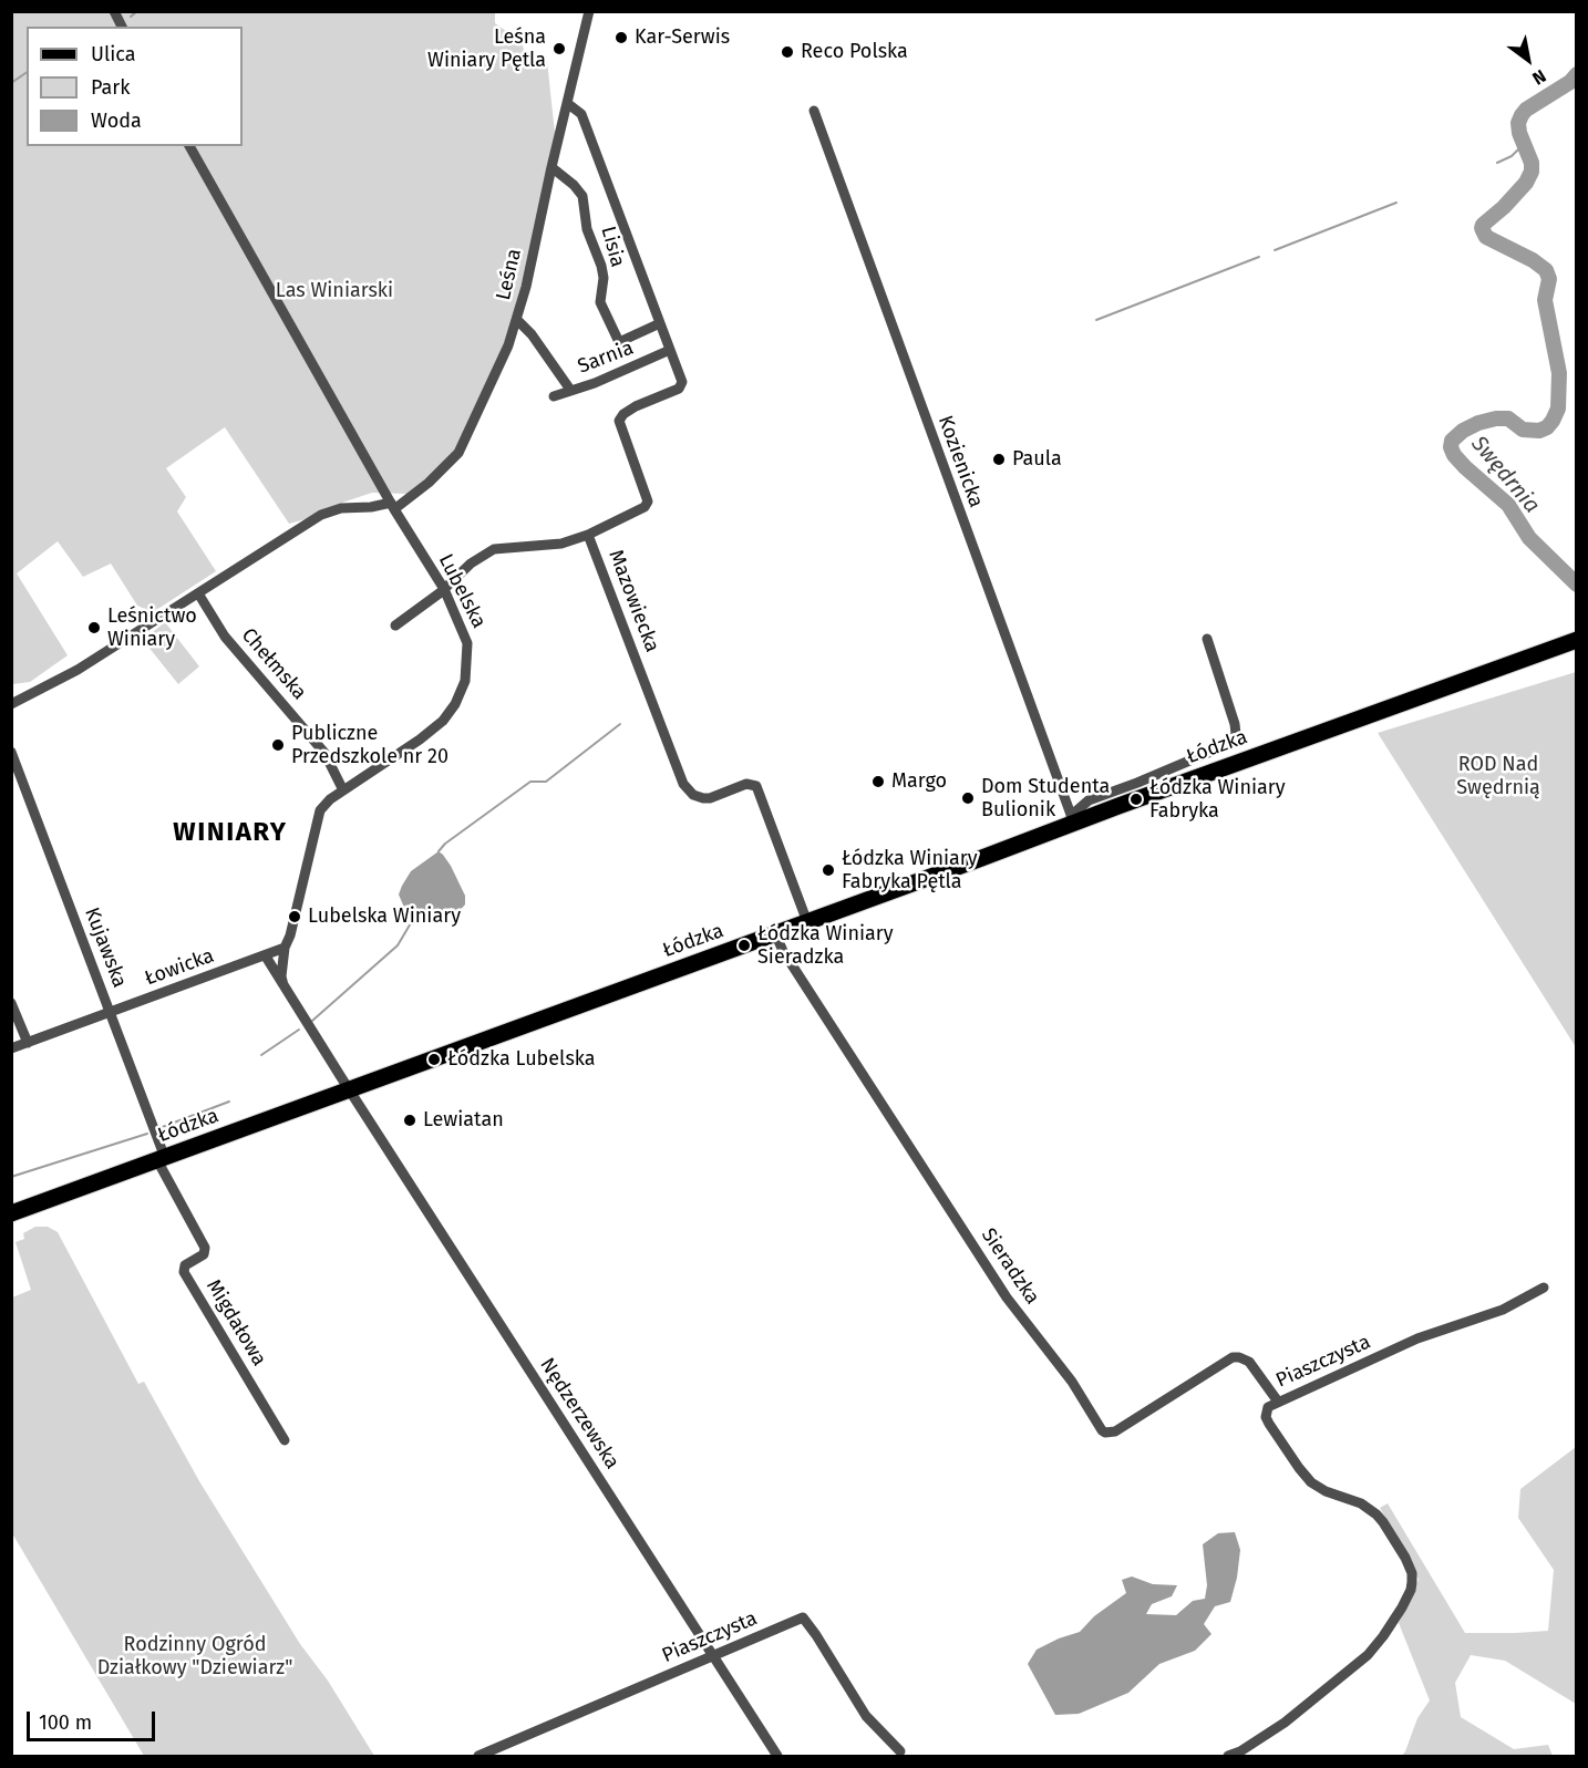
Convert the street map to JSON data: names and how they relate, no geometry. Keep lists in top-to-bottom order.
{
  "streets": {
    "main road": ["Łódzka"],
    "street": [
      "Lisia",
      "Leśna",
      "Sarnia",
      "Kozienicka",
      "Lubelska",
      "Mazowiecka",
      "Chełmska",
      "Kujawska",
      "Łowicka",
      "Sieradzka",
      "Migdałowa",
      "Piaszczysta",
      "Nędzerzewska"
    ]
  },
  "crossings": [
    ["Lisia", "Leśna"],
    ["Lisia", "Mazowiecka"],
    ["Leśna", "Lubelska"],
    ["Leśna", "Mazowiecka"],
    ["Sarnia", "Mazowiecka"],
    ["Kozienicka", "Łódzka"],
    ["Lubelska", "Chełmska"],
    ["Lubelska", "Łowicka"],
    ["Mazowiecka", "Łódzka"],
    ["Łódzka", "Kujawska"],
    ["Łódzka", "Sieradzka"],
    ["Łódzka", "Migdałowa"],
    ["Łódzka", "Nędzerzewska"],
    ["Kujawska", "Łowicka"],
    ["Kujawska", "Migdałowa"],
    ["Sieradzka", "Piaszczysta"],
    ["Piaszczysta", "Nędzerzewska"]
  ],
  "districts": ["WINIARY"],
  "water": ["Swędrnia"],
  "parks": ["Las Winiarski", "ROD Nad Swędrnią", "Rodzinny Ogród Działkowy \"Dziewiarz\""],
  "places": [
    "Kar-Serwis",
    "Leśna Winiary Pętla",
    "Reco Polska",
    "Paula",
    "Leśnictwo Winiary",
    "Publiczne Przedszkole nr 20",
    "Margo",
    "Dom Studenta Bulionik",
    "Łódzka Winiary Fabryka",
    "Łódzka Winiary Fabryka Pętla",
    "Lubelska Winiary",
    "Łódzka Winiary Sieradzka",
    "Łódzka Lubelska",
    "Lewiatan"
  ],
  "legend": ["Ulica", "Park", "Woda"],
  "scale_bar": "100 m",
  "north": "bottom right"
}
